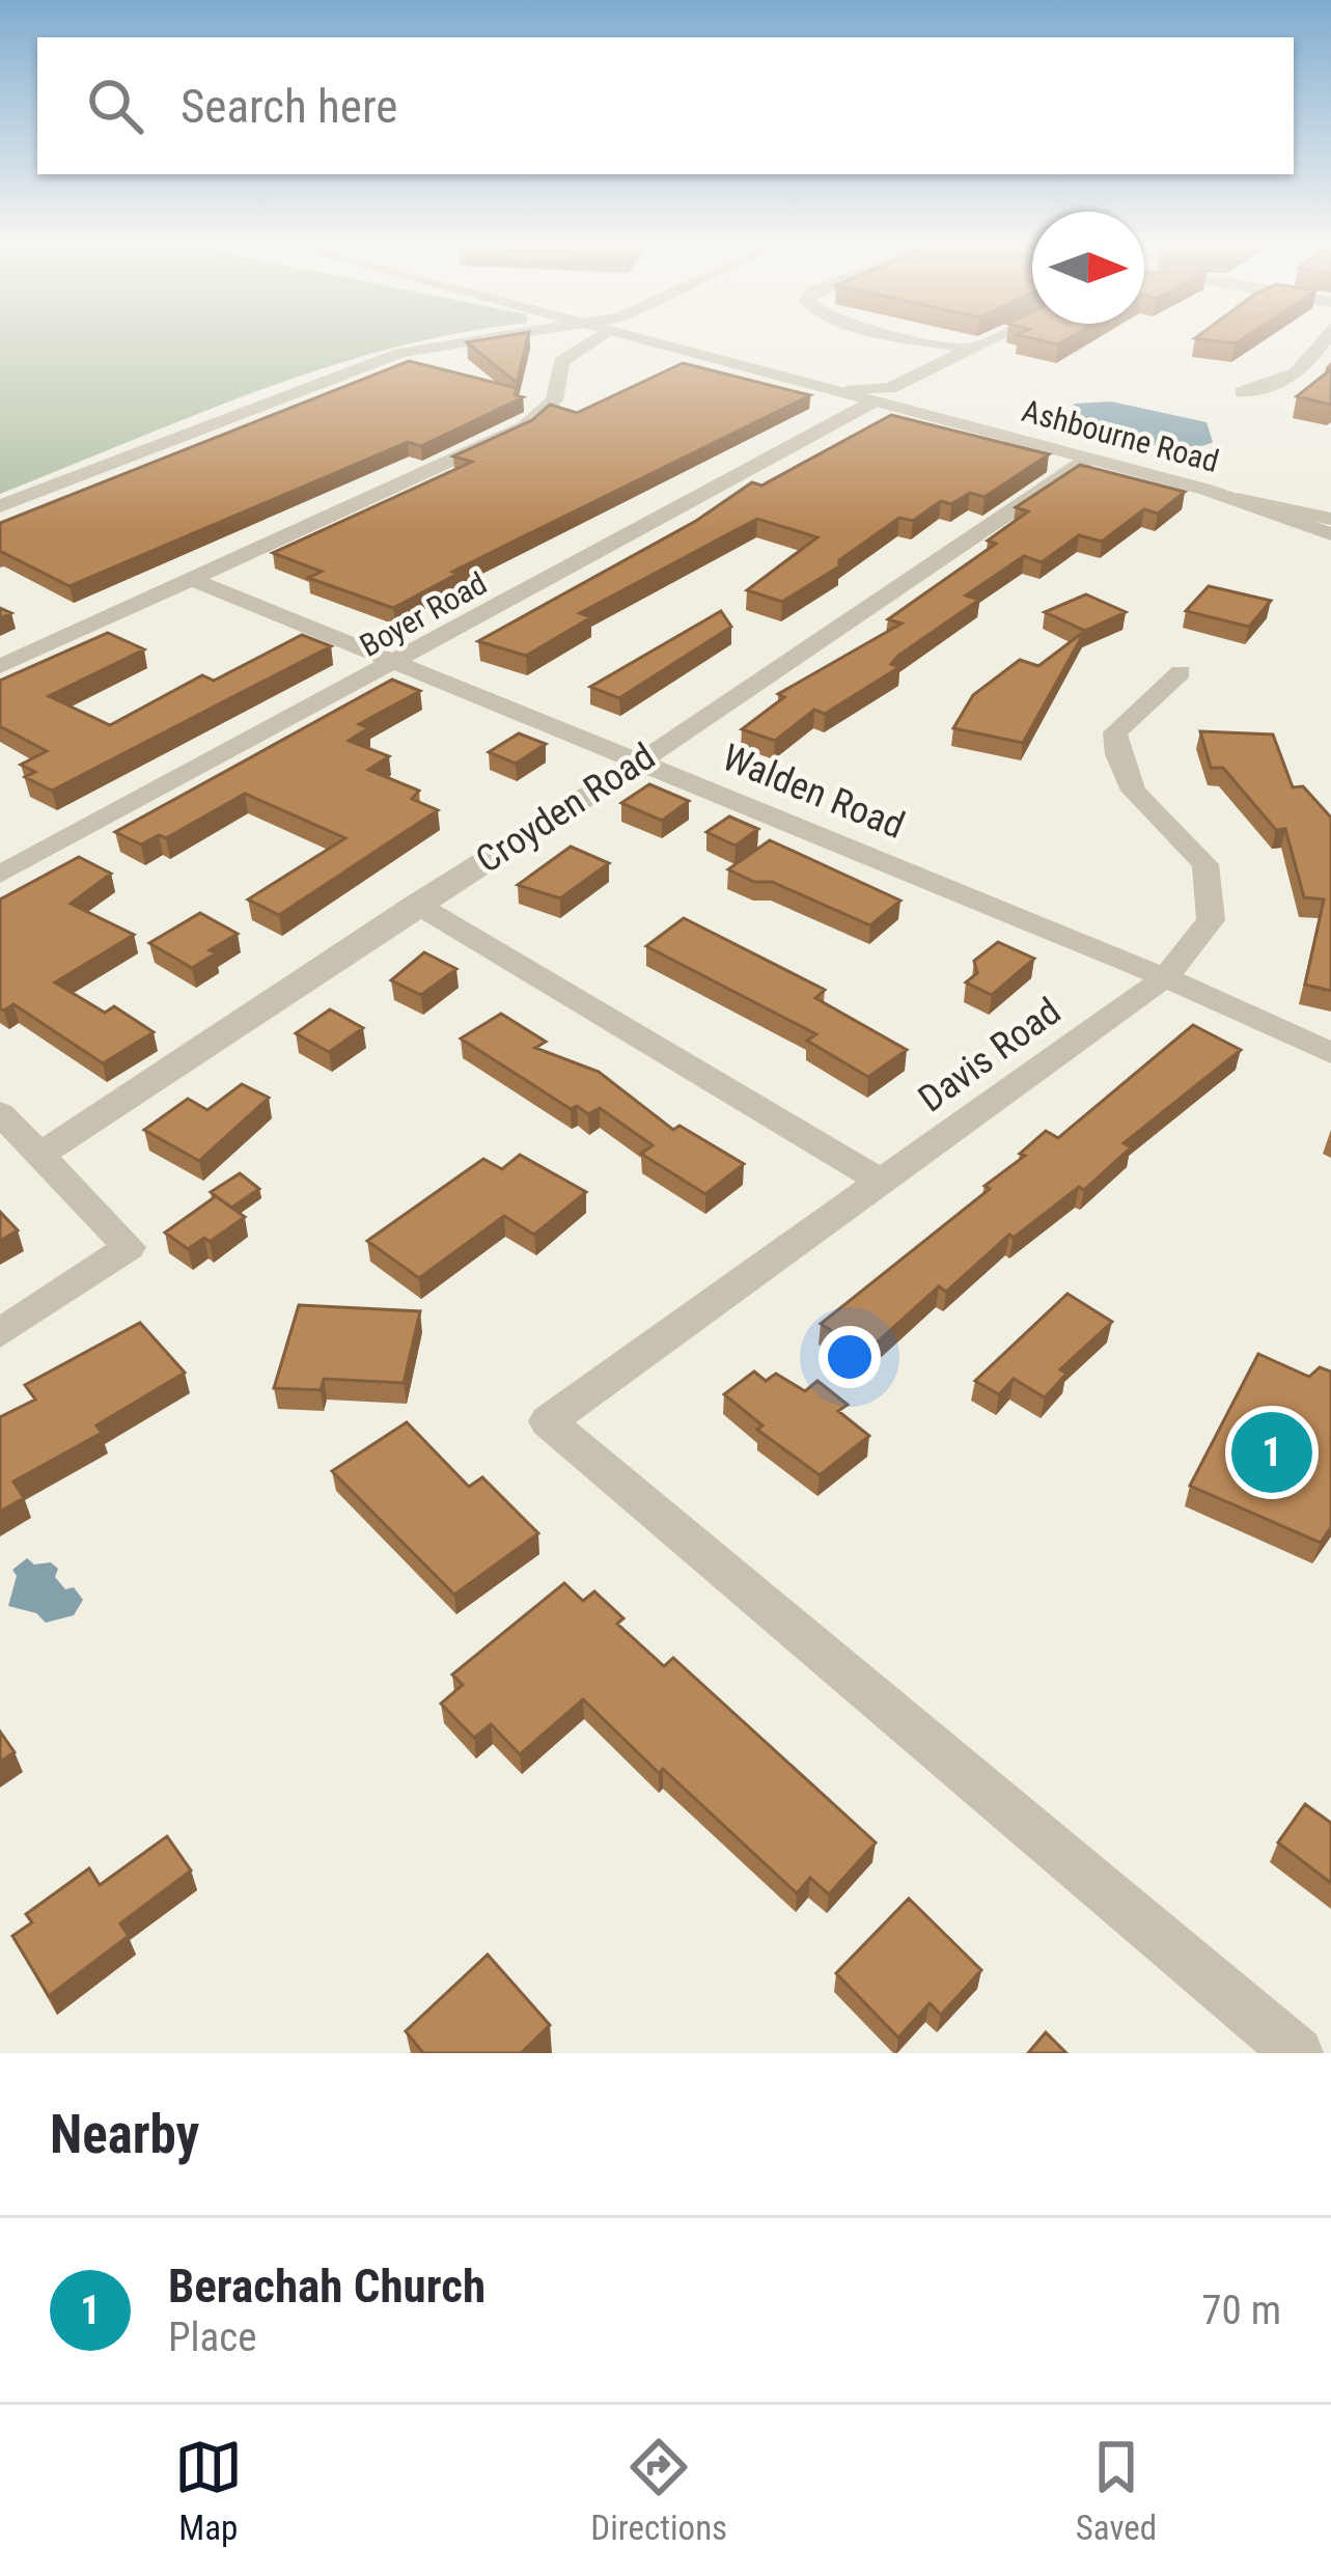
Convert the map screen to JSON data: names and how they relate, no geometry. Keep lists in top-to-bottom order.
{
  "streets": {
    "street": [
      "Ashbourne Road",
      "Boyer Road",
      "Walden Road",
      "Croyden Road",
      "Davis Road"
    ]
  },
  "crossings": [
    ["Ashbourne Road", "Boyer Road"],
    ["Ashbourne Road", "Croyden Road"],
    ["Boyer Road", "Walden Road"],
    ["Walden Road", "Croyden Road"],
    ["Walden Road", "Davis Road"]
  ],
  "north": "right",
  "page": {
    "search": "Search here",
    "pins": "1",
    "heading": "Nearby",
    "list": [
      {
        "mark": "1",
        "name": "Berachah Church",
        "note": "Place",
        "value": "70 m"
      }
    ],
    "nav": ["Map", "Directions", "Saved"]
  }
}
